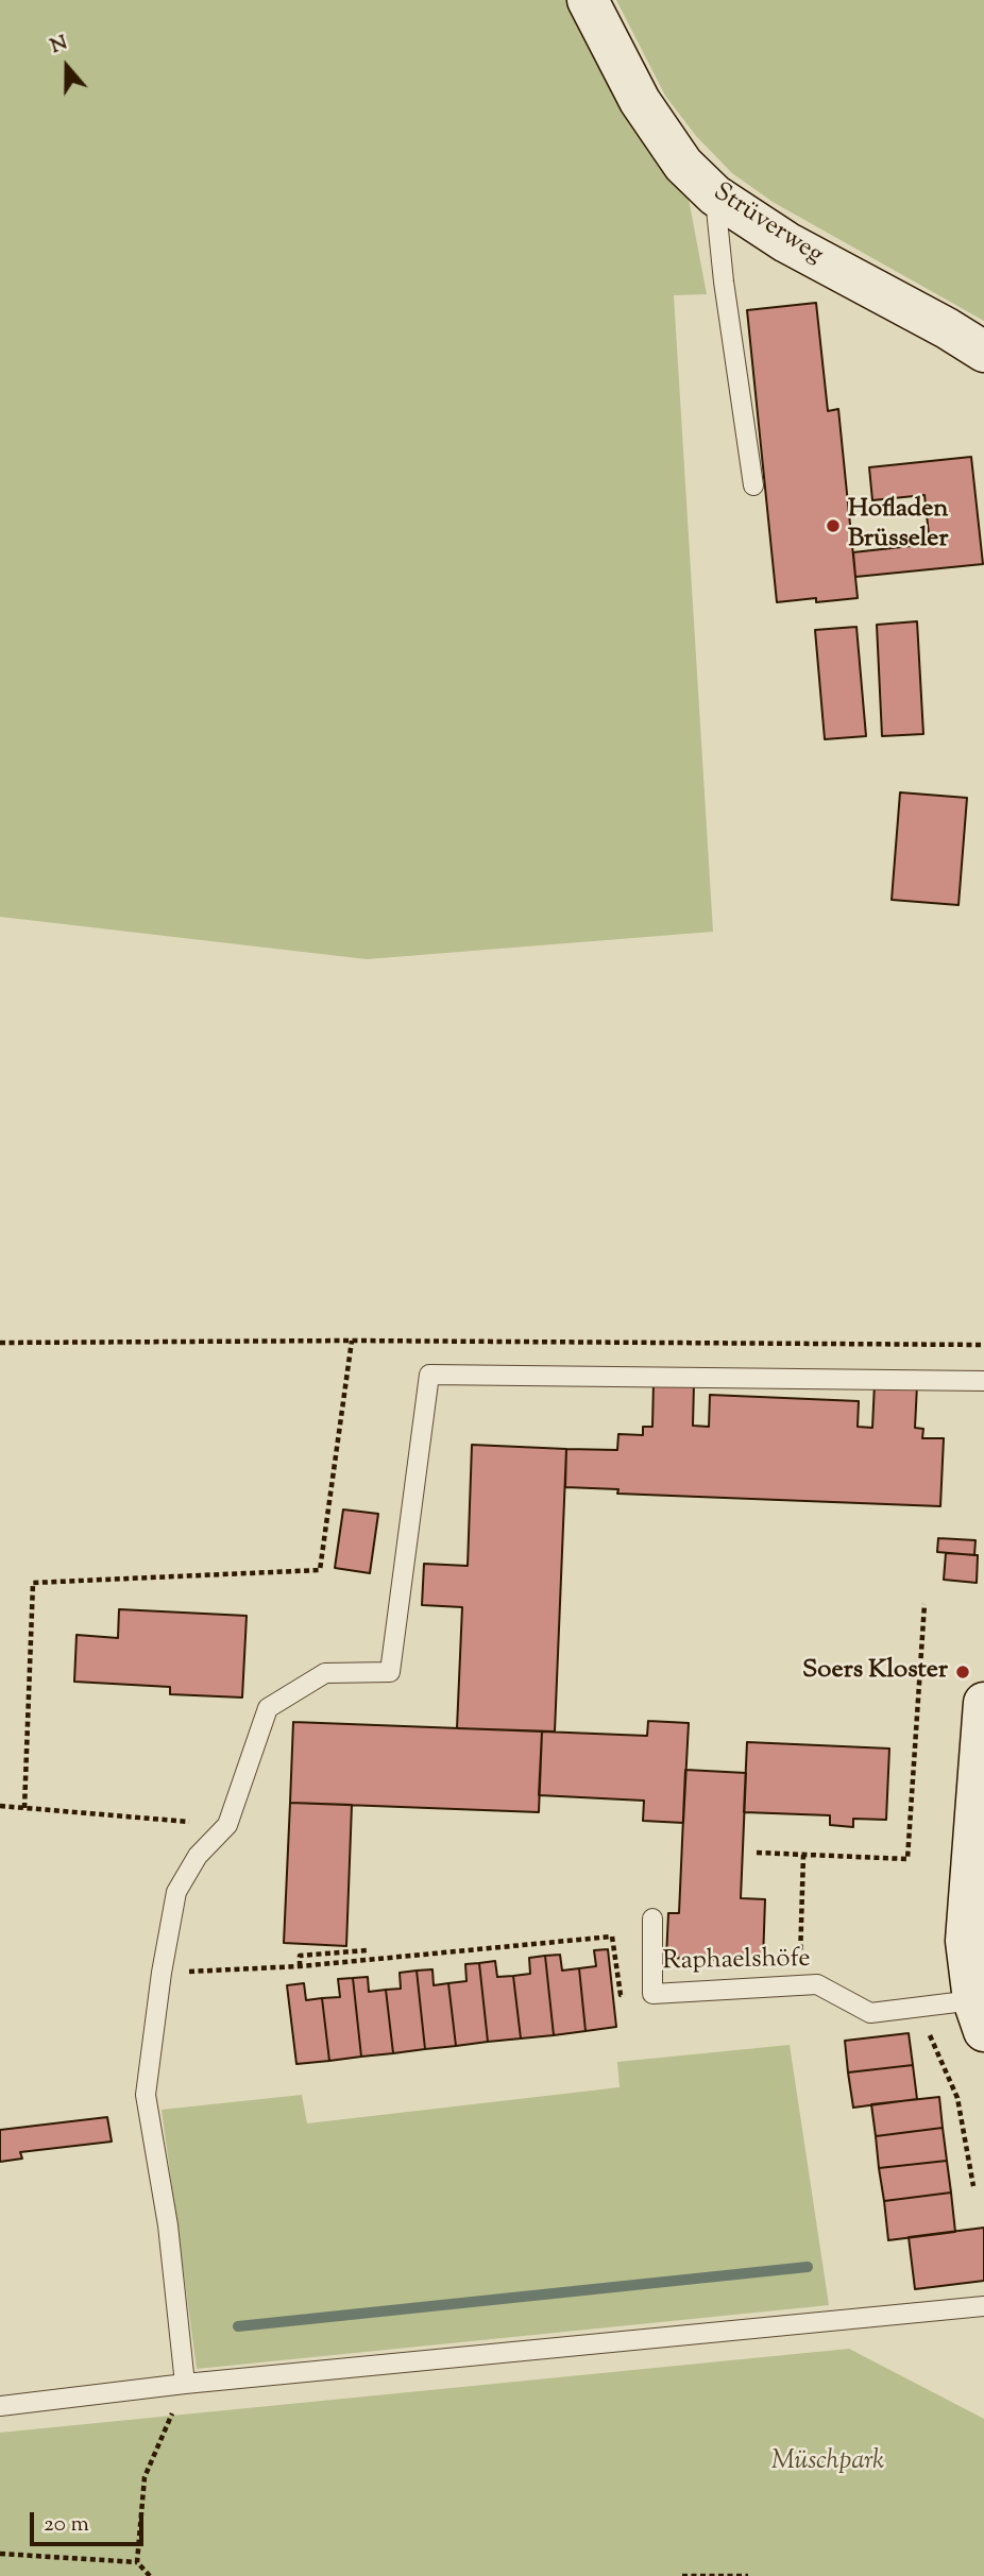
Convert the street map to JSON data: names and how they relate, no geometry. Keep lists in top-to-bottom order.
{
  "streets": {
    "street": ["Strüverweg"],
    "lane": ["Raphaelshöfe"]
  },
  "parks": ["Müschpark"],
  "places": ["Hofladen Brüsseler", "Soers Kloster"],
  "scale_bar": "20 m",
  "north": "top"
}
